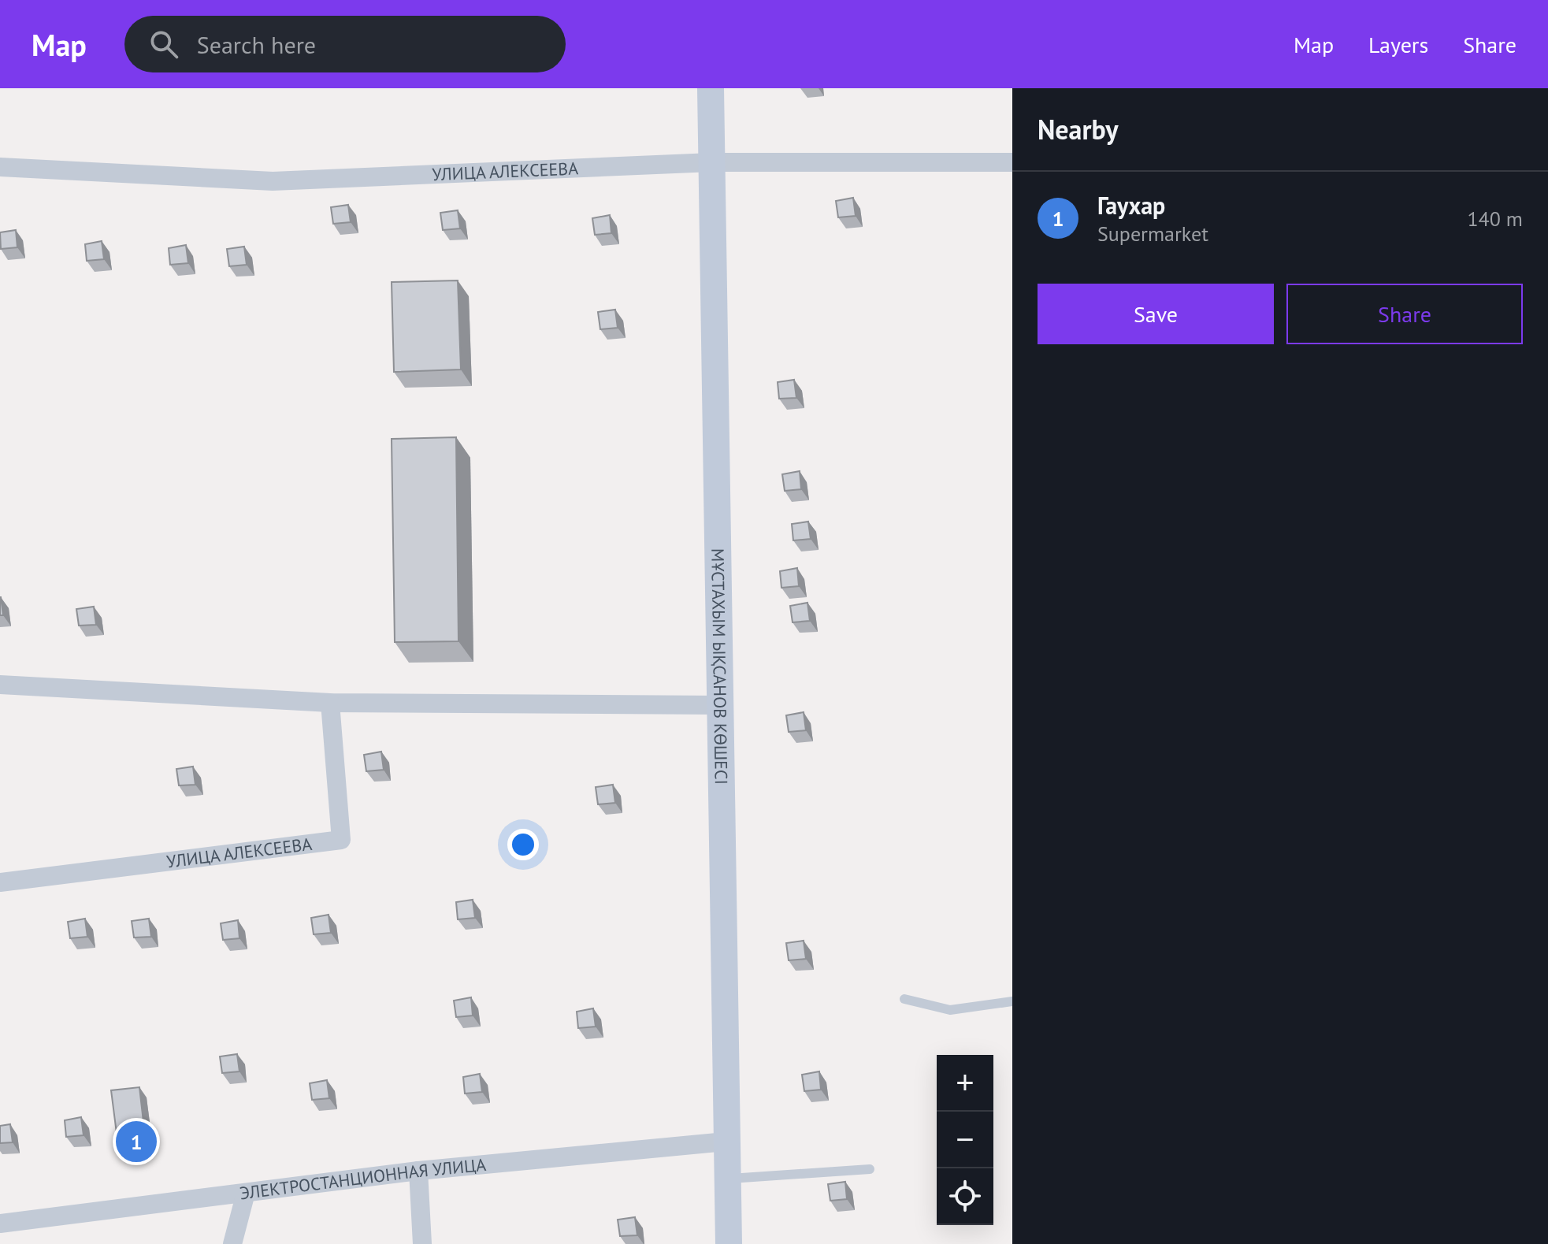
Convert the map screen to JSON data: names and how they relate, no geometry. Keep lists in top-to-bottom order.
{
  "streets": {
    "main road": ["МҰСТАХЫМ ЫҚСАНОВ КӨШЕСІ"],
    "street": ["УЛИЦА АЛЕКСЕЕВА", "ЭЛЕКТРОСТАНЦИОННАЯ УЛИЦА"]
  },
  "crossings": [
    ["УЛИЦА АЛЕКСЕЕВА", "МҰСТАХЫМ ЫҚСАНОВ КӨШЕСІ"],
    ["МҰСТАХЫМ ЫҚСАНОВ КӨШЕСІ", "ЭЛЕКТРОСТАНЦИОННАЯ УЛИЦА"]
  ],
  "page": {
    "header": "Map",
    "search": "Search here",
    "nav": ["Map", "Layers", "Share"],
    "heading": "Nearby",
    "list": [
      {
        "mark": "1",
        "name": "Гаухар",
        "note": "Supermarket",
        "value": "140 m"
      }
    ],
    "buttons": ["Save", "Share"],
    "map_buttons": ["+", "−"],
    "pins": "1"
  }
}
